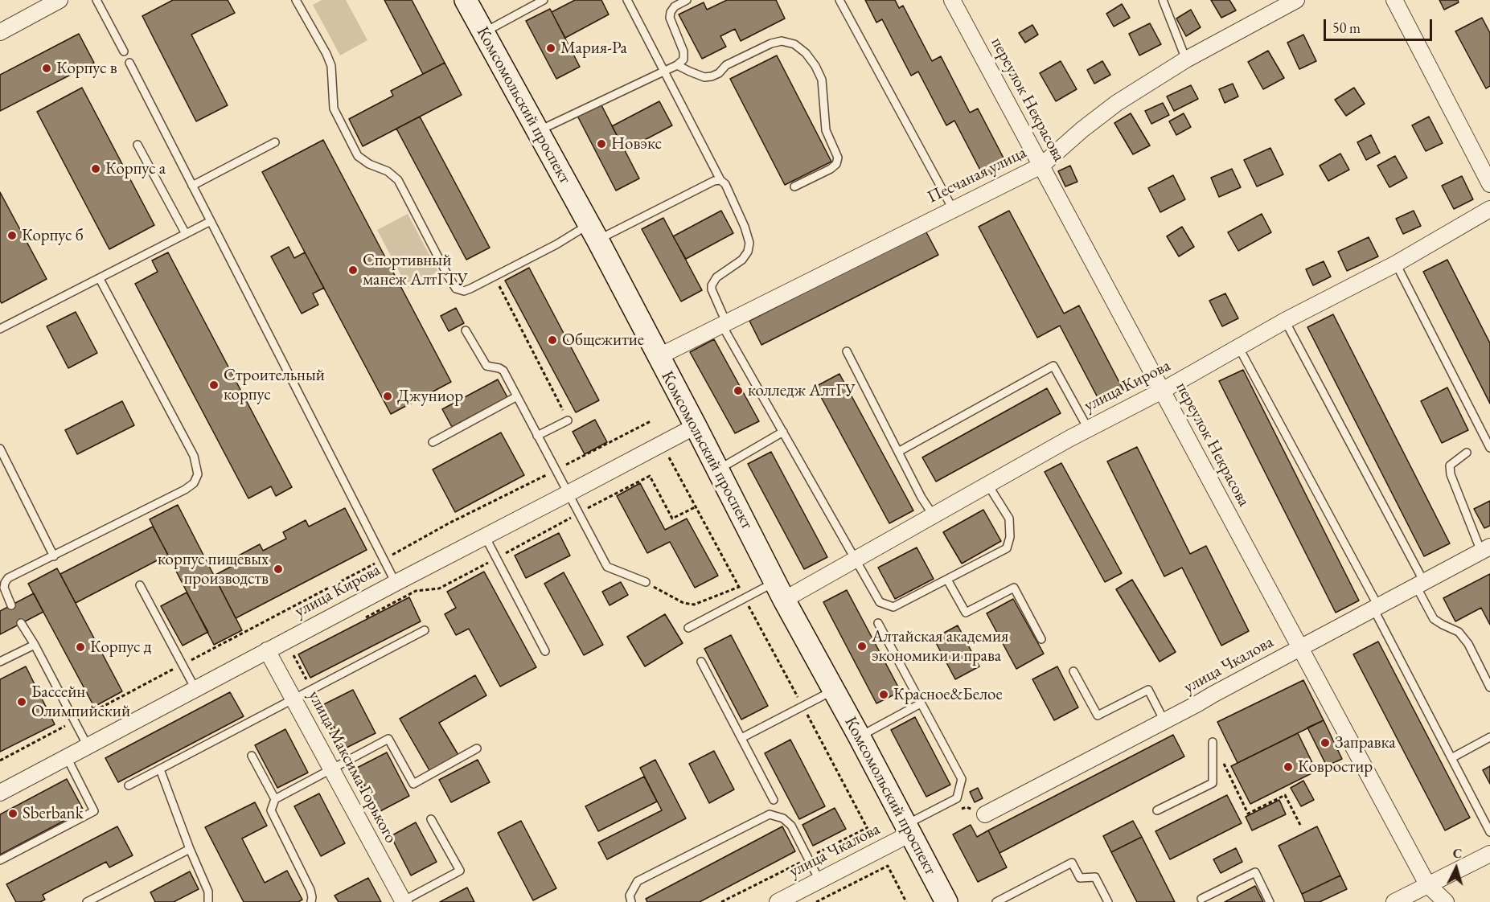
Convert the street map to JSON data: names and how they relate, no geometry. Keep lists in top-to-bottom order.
{
  "streets": {
    "main road": ["Комсомольский проспект"],
    "street": [
      "переулок Некрасова",
      "Песчаная улица",
      "улица Кирова",
      "улица Чкалова",
      "улица Максима Горького"
    ]
  },
  "crossings": [
    ["переулок Некрасова", "Песчаная улица"],
    ["переулок Некрасова", "улица Кирова"],
    ["переулок Некрасова", "улица Чкалова"],
    ["Комсомольский проспект", "Песчаная улица"],
    ["Комсомольский проспект", "улица Кирова"],
    ["Комсомольский проспект", "улица Чкалова"],
    ["улица Кирова", "улица Максима Горького"]
  ],
  "places": [
    "Мария-Ра",
    "Корпус в",
    "Новэкс",
    "Корпус а",
    "Корпус б",
    "Спортивный манеж АлтГТУ",
    "Общежитие",
    "Строительный корпус",
    "колледж АлтГУ",
    "Джуниор",
    "корпус пищевых производств",
    "Алтайская академия экономики и права",
    "Корпус д",
    "Красное&Белое",
    "Бассейн Олимпийский",
    "Заправка",
    "Ковростир",
    "Sberbank"
  ],
  "scale_bar": "50 m",
  "north": "top"
}
